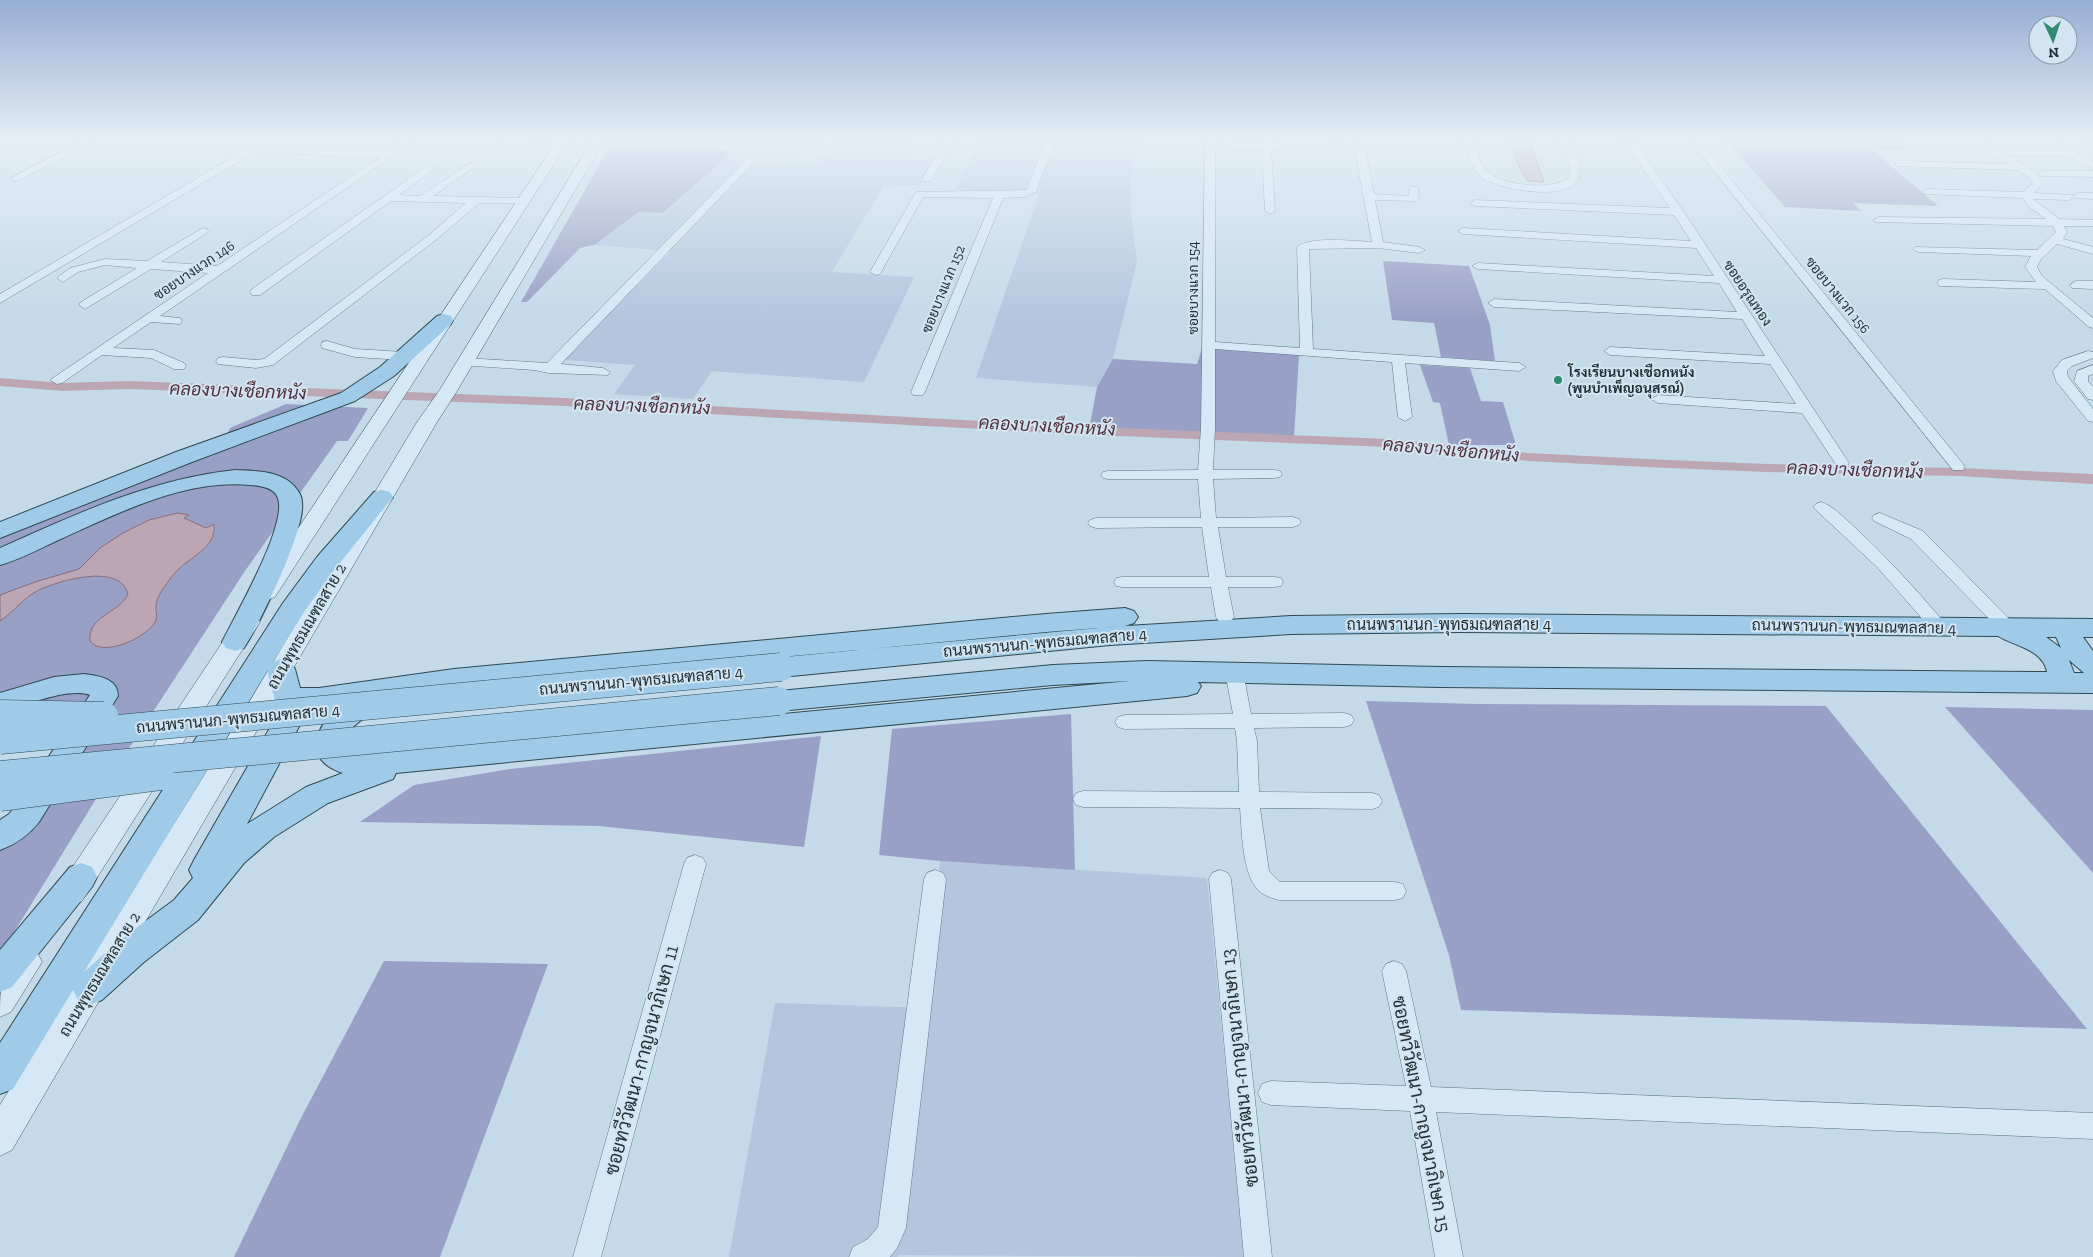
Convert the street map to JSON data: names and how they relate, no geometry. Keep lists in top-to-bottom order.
{
  "streets": {
    "main road": ["ถนนพรานนก-พุทธมณฑลสาย 4", "ถนนพุทธมณฑลสาย 2"],
    "street": [
      "ซอยบางแวก 146",
      "ซอยบางแวก 154",
      "ซอยบางแวก 152",
      "ซอยอรุณทอง",
      "ซอยบางแวก 156",
      "ซอยทวีวัฒนา-กาญจนาภิเษก 11",
      "ซอยทวีวัฒนา-กาญจนาภิเษก 13",
      "ซอยทวีวัฒนา-กาญจนาภิเษก 15"
    ]
  },
  "water": ["คลองบางเชือกหนัง"],
  "places": ["โรงเรียนบางเชือกหนัง (พูนบำเพ็ญอนุสรณ์)"],
  "north": "bottom"
}
